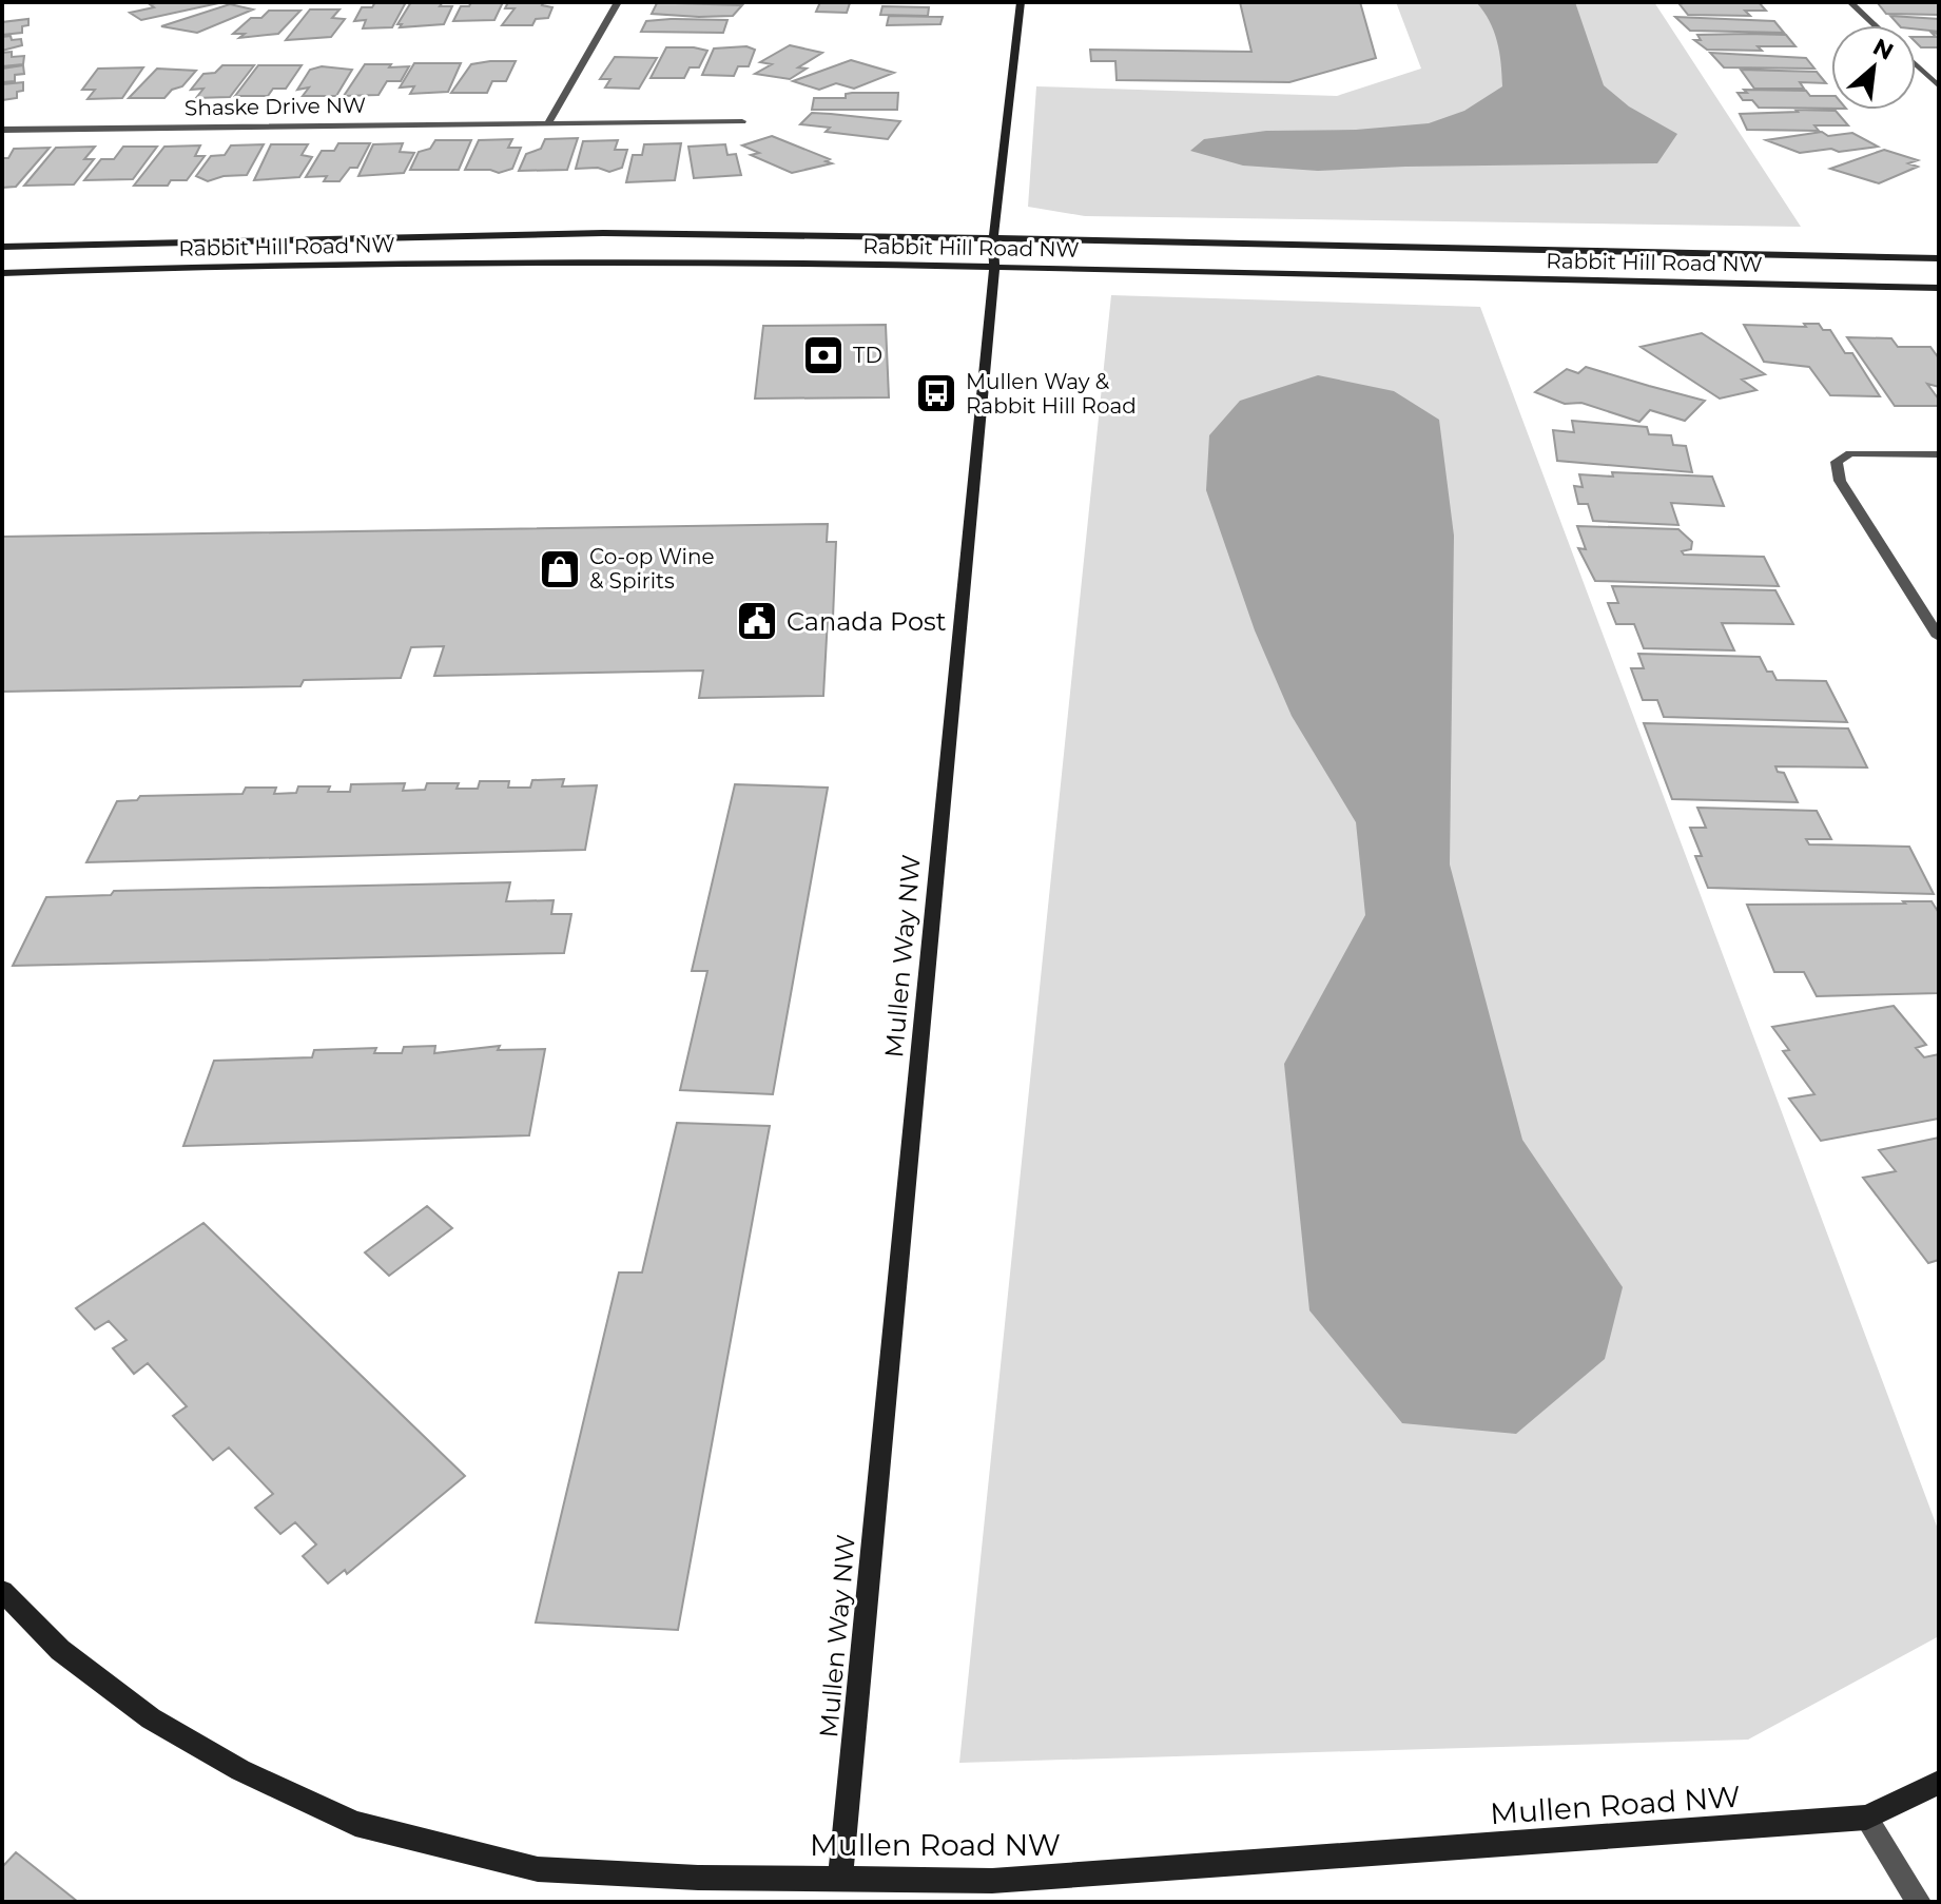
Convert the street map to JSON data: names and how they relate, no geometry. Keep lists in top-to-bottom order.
{
  "streets": {
    "main road": ["Rabbit Hill Road NW", "Mullen Way NW", "Mullen Road NW"],
    "street": ["Shaske Drive NW"]
  },
  "crossings": [
    ["Rabbit Hill Road NW", "Mullen Way NW"],
    ["Mullen Way NW", "Mullen Road NW"]
  ],
  "places": {
    "bank": ["TD"],
    "bus stop": ["Mullen Way & Rabbit Hill Road"],
    "shop": ["Co-op Wine & Spirits"],
    "public building": ["Canada Post"]
  },
  "north": "top right"
}
